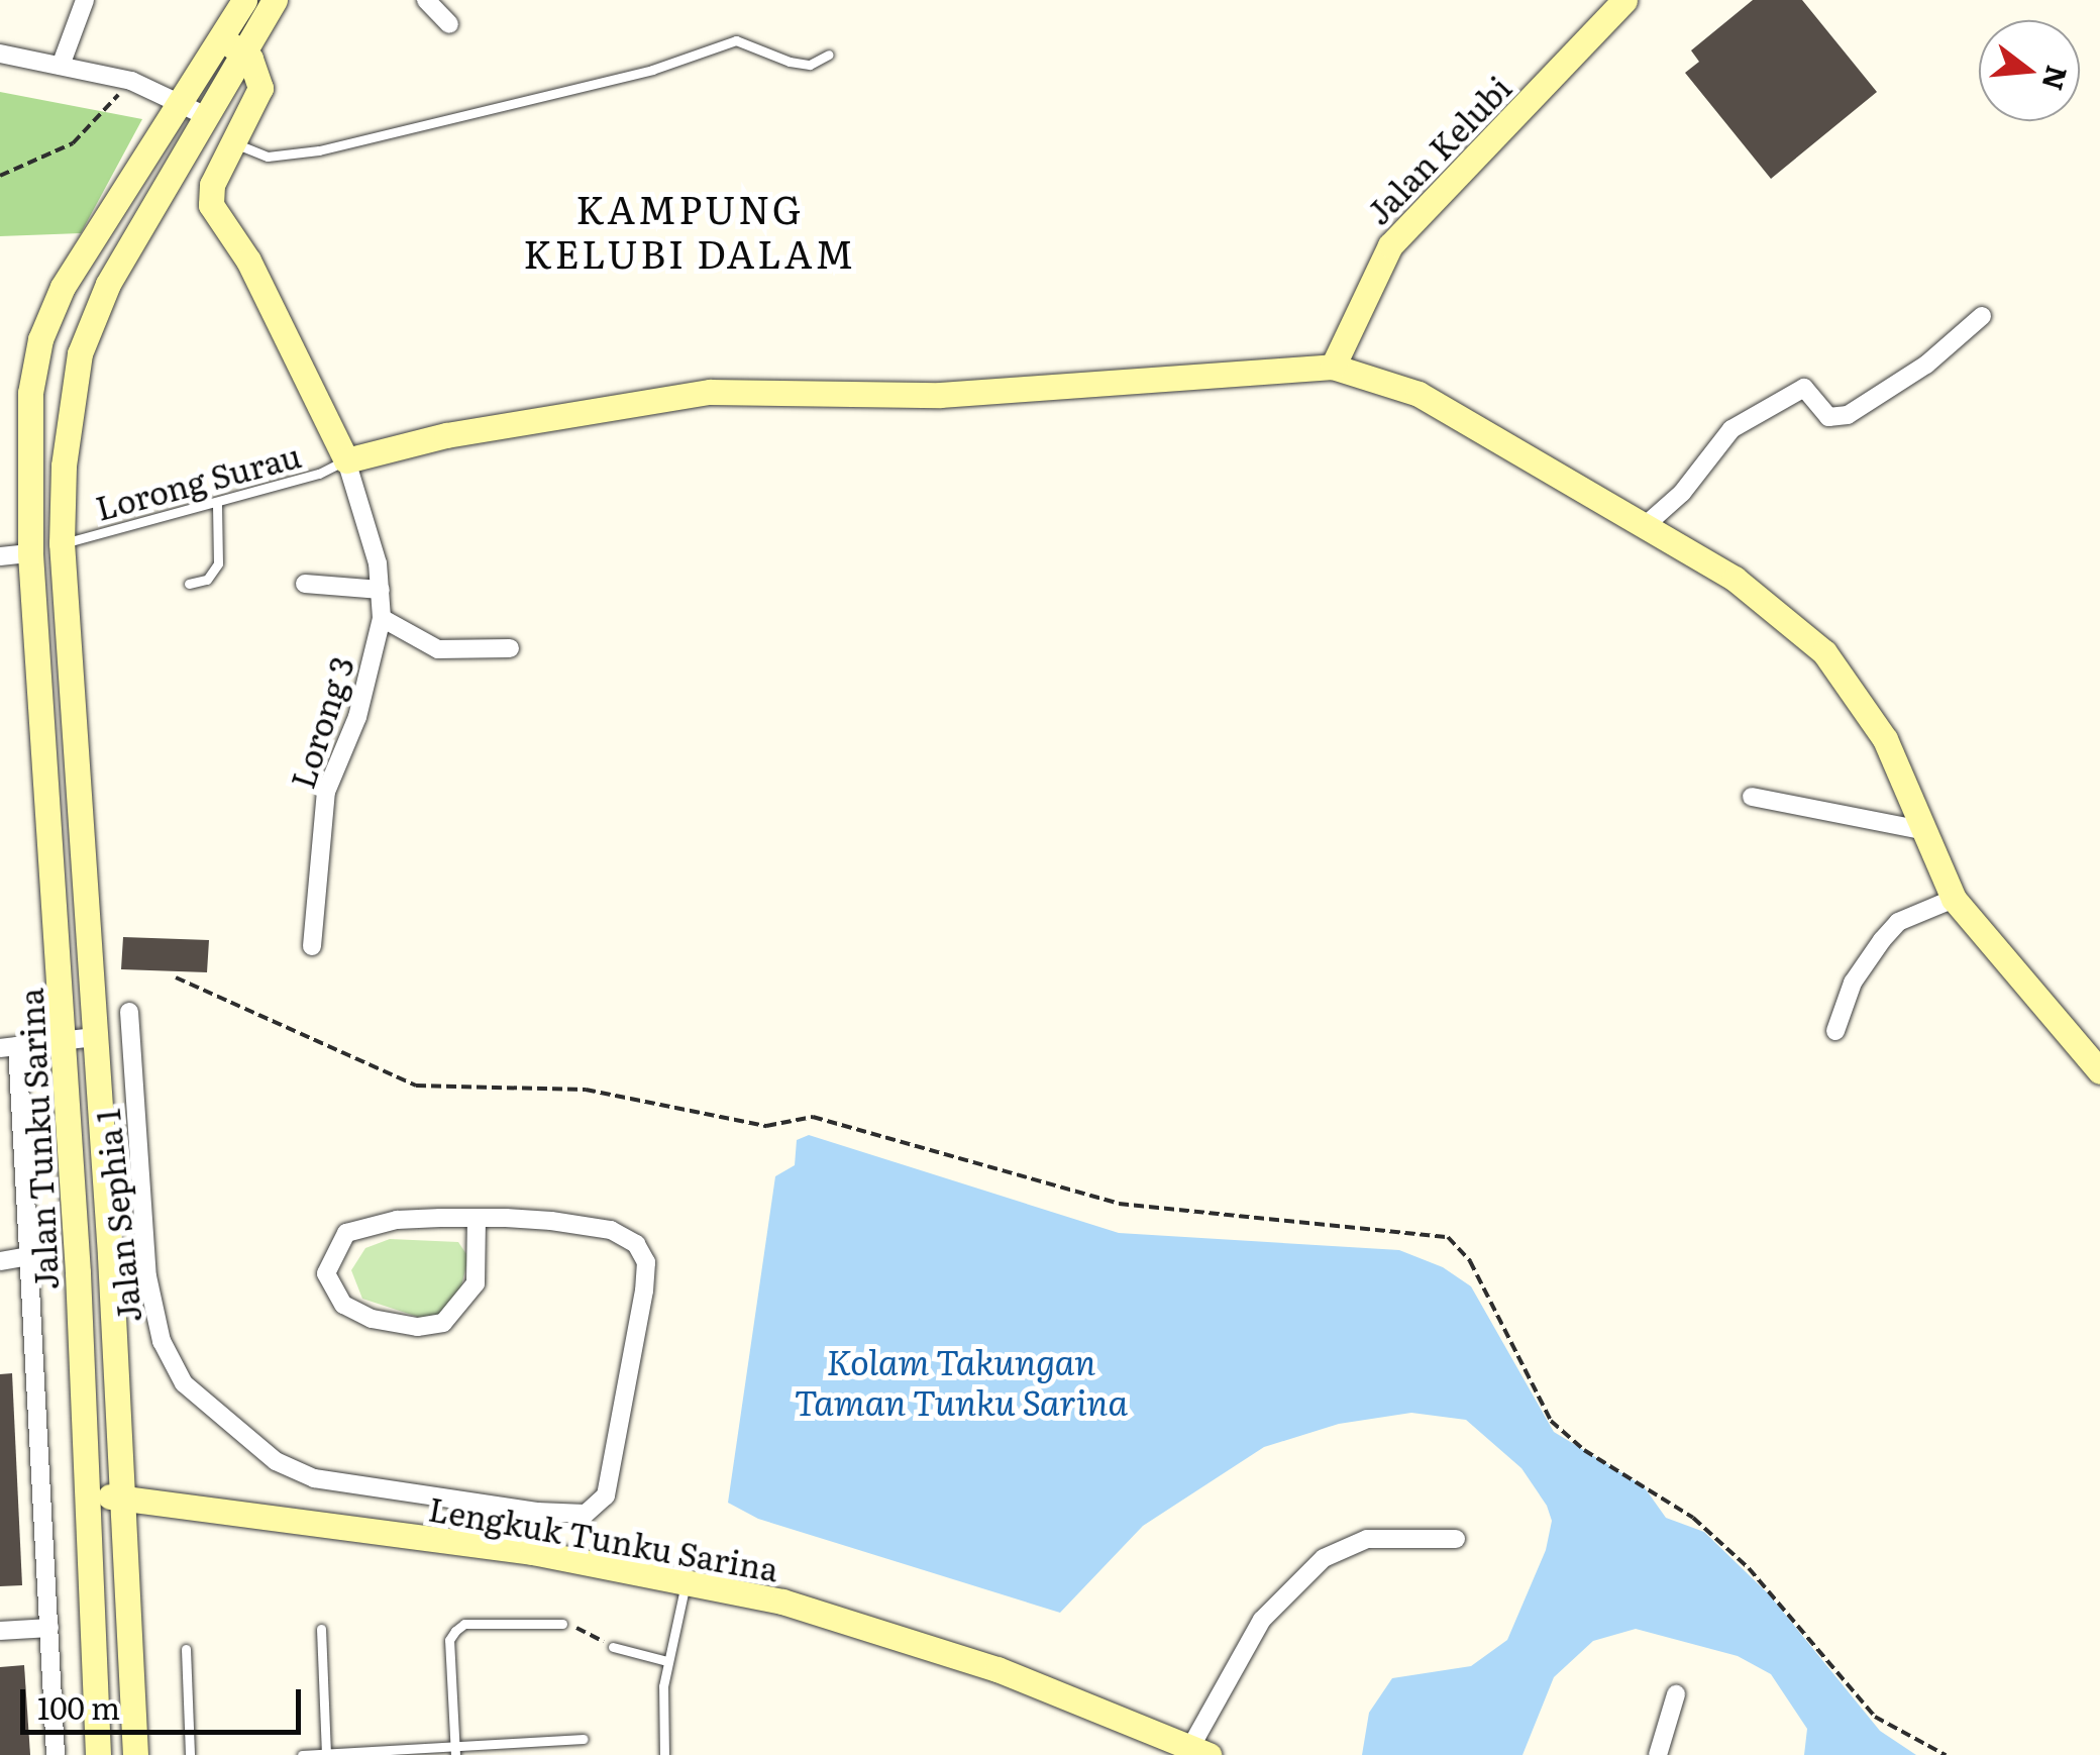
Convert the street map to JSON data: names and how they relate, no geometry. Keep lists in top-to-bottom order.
{
  "streets": {
    "street": [
      "Jalan Kelubi",
      "Lorong 3",
      "Jalan Tunku Sarina",
      "Jalan Sephia 1",
      "Lengkuk Tunku Sarina"
    ],
    "lane": ["Lorong Surau"]
  },
  "crossings": [
    ["Lorong Surau", "Lorong 3"],
    ["Lorong Surau", "Jalan Tunku Sarina"],
    ["Jalan Tunku Sarina", "Lengkuk Tunku Sarina"]
  ],
  "districts": ["KAMPUNG KELUBI DALAM"],
  "water": ["Kolam Takungan Taman Tunku Sarina"],
  "scale_bar": "100 m",
  "north": "right"
}
